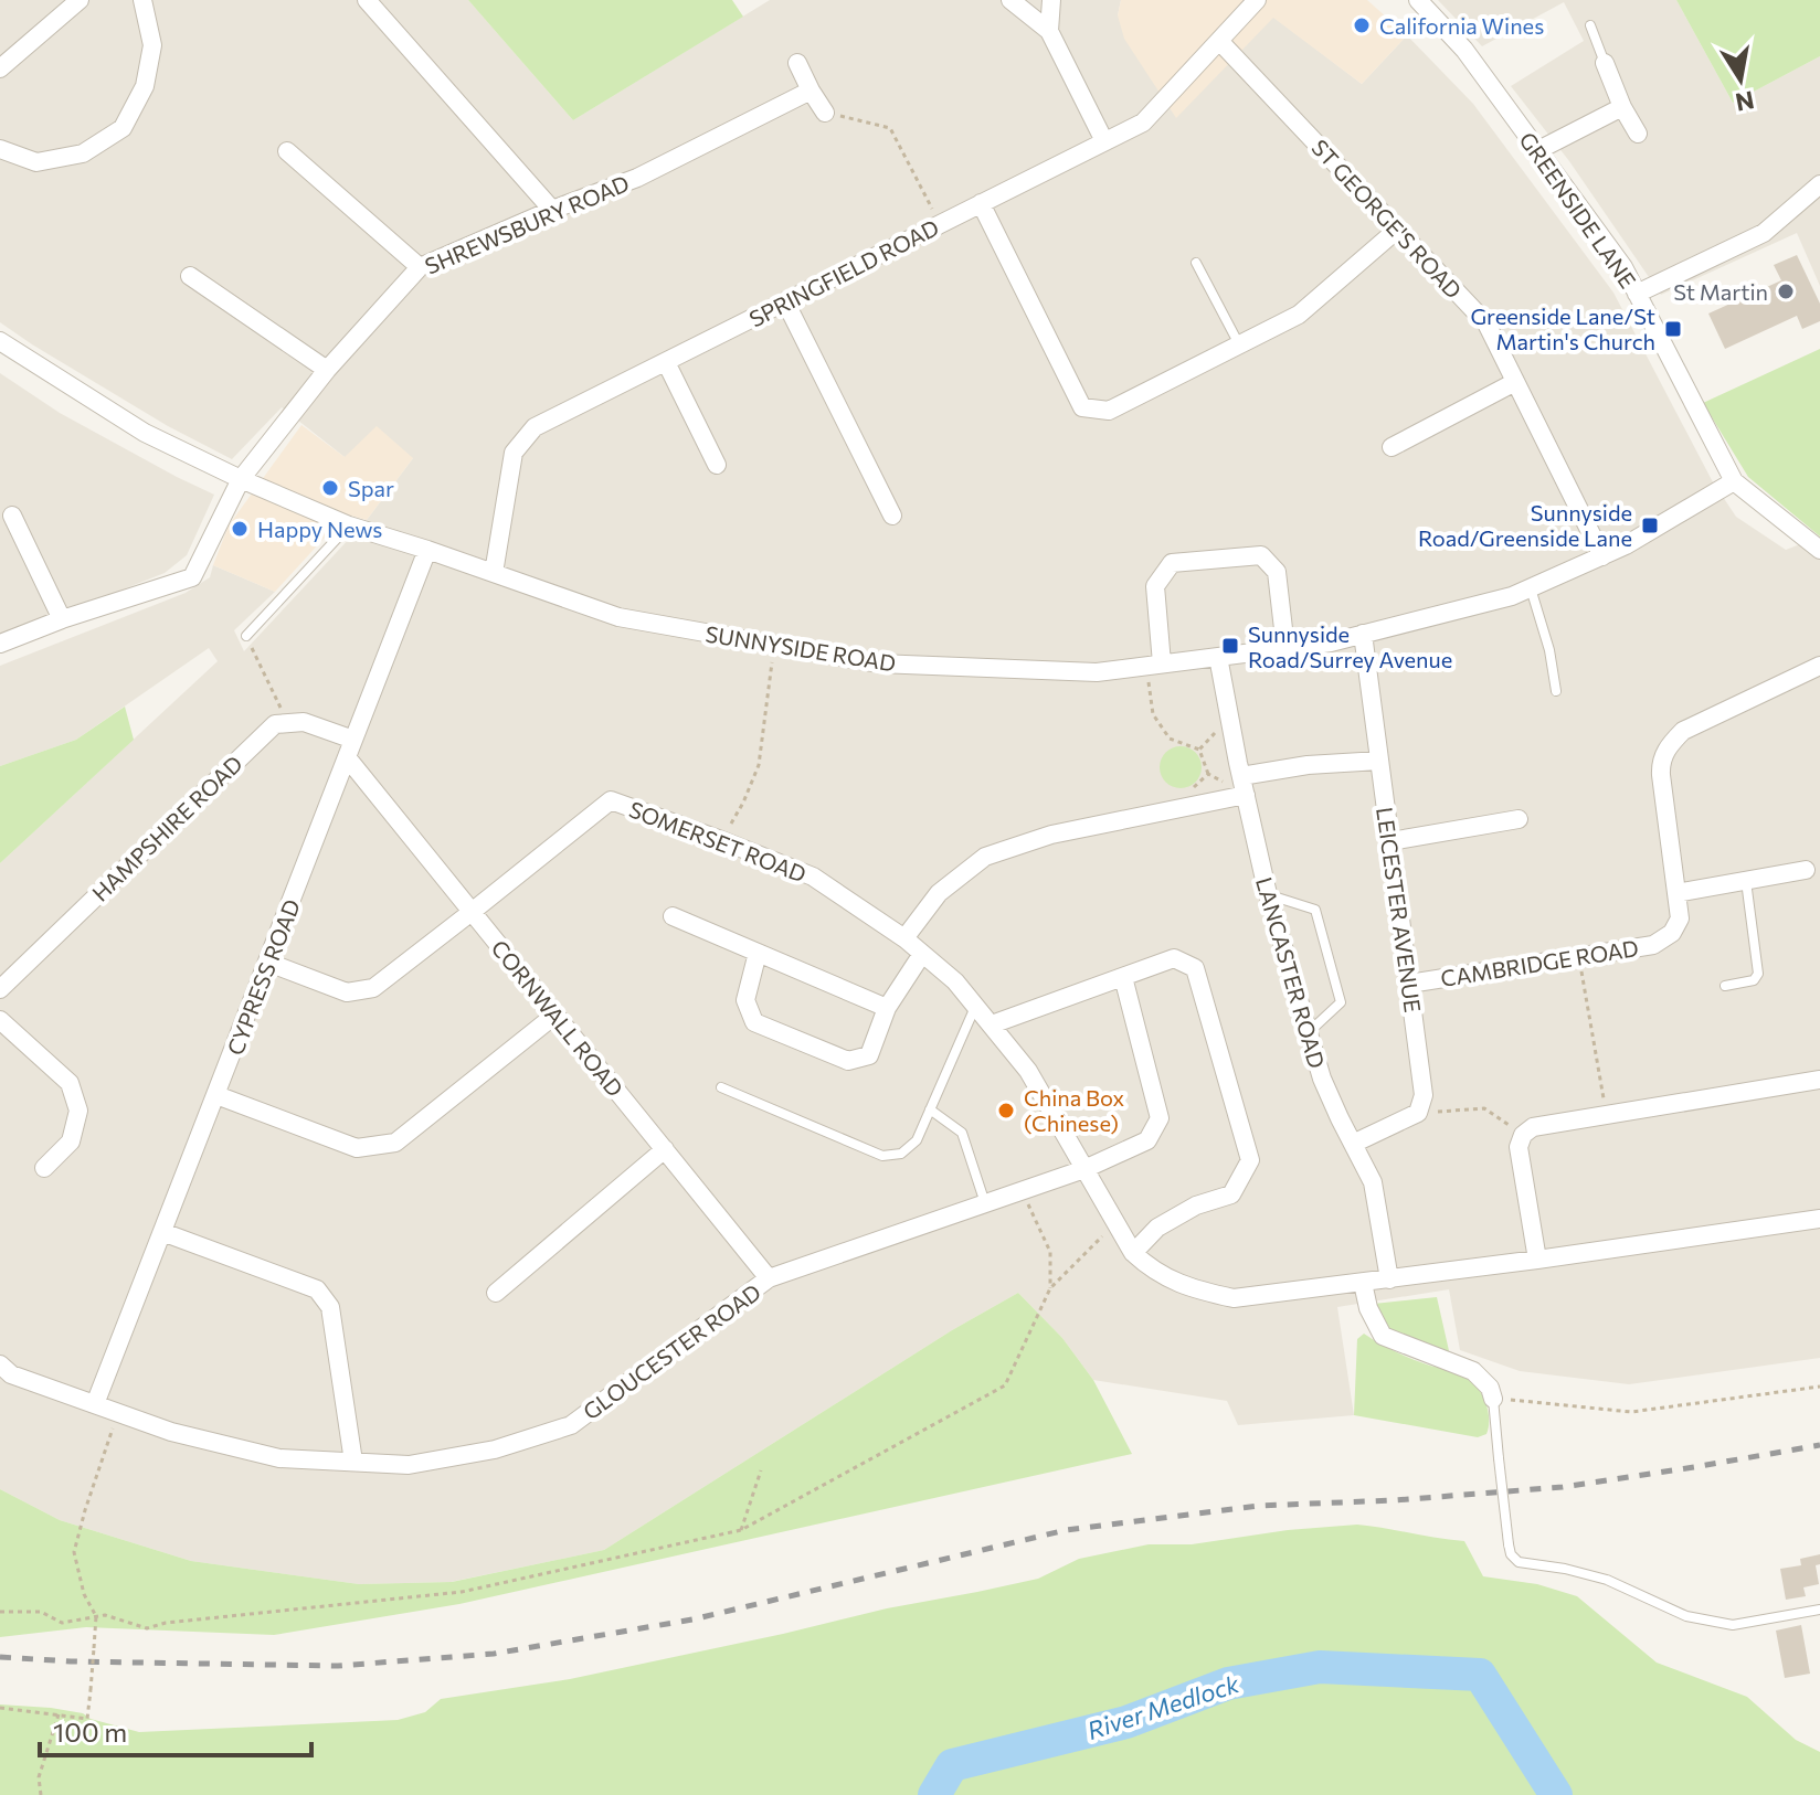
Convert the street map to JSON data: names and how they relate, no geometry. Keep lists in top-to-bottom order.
{
  "streets": {
    "street": [
      "GREENSIDE LANE",
      "ST GEORGE'S ROAD",
      "SHREWSBURY ROAD",
      "SPRINGFIELD ROAD",
      "SUNNYSIDE ROAD",
      "HAMPSHIRE ROAD",
      "SOMERSET ROAD",
      "LEICESTER AVENUE",
      "CAMBRIDGE ROAD",
      "LANCASTER ROAD",
      "CYPRESS ROAD",
      "CORNWALL ROAD",
      "GLOUCESTER ROAD"
    ]
  },
  "crossings": [
    ["GREENSIDE LANE", "SUNNYSIDE ROAD"],
    ["ST GEORGE'S ROAD", "SPRINGFIELD ROAD"],
    ["ST GEORGE'S ROAD", "SUNNYSIDE ROAD"],
    ["SHREWSBURY ROAD", "SUNNYSIDE ROAD"],
    ["SPRINGFIELD ROAD", "SUNNYSIDE ROAD"],
    ["SUNNYSIDE ROAD", "LEICESTER AVENUE"],
    ["SUNNYSIDE ROAD", "LANCASTER ROAD"],
    ["SUNNYSIDE ROAD", "CYPRESS ROAD"],
    ["SOMERSET ROAD", "LANCASTER ROAD"],
    ["SOMERSET ROAD", "CYPRESS ROAD"],
    ["SOMERSET ROAD", "CORNWALL ROAD"],
    ["SOMERSET ROAD", "GLOUCESTER ROAD"],
    ["LEICESTER AVENUE", "CAMBRIDGE ROAD"],
    ["CYPRESS ROAD", "CORNWALL ROAD"],
    ["CYPRESS ROAD", "GLOUCESTER ROAD"],
    ["CORNWALL ROAD", "GLOUCESTER ROAD"]
  ],
  "water": ["River Medlock"],
  "places": {
    "other": [
      "California Wines",
      "St Martin",
      "Spar",
      "Happy News",
      "China Box (Chinese)"
    ],
    "transit": ["Greenside Lane/St Martin's Church", "Sunnyside Road/Greenside Lane", "Sunnyside Road/Surrey Avenue"]
  },
  "scale_bar": "100 m",
  "north": "bottom"
}
